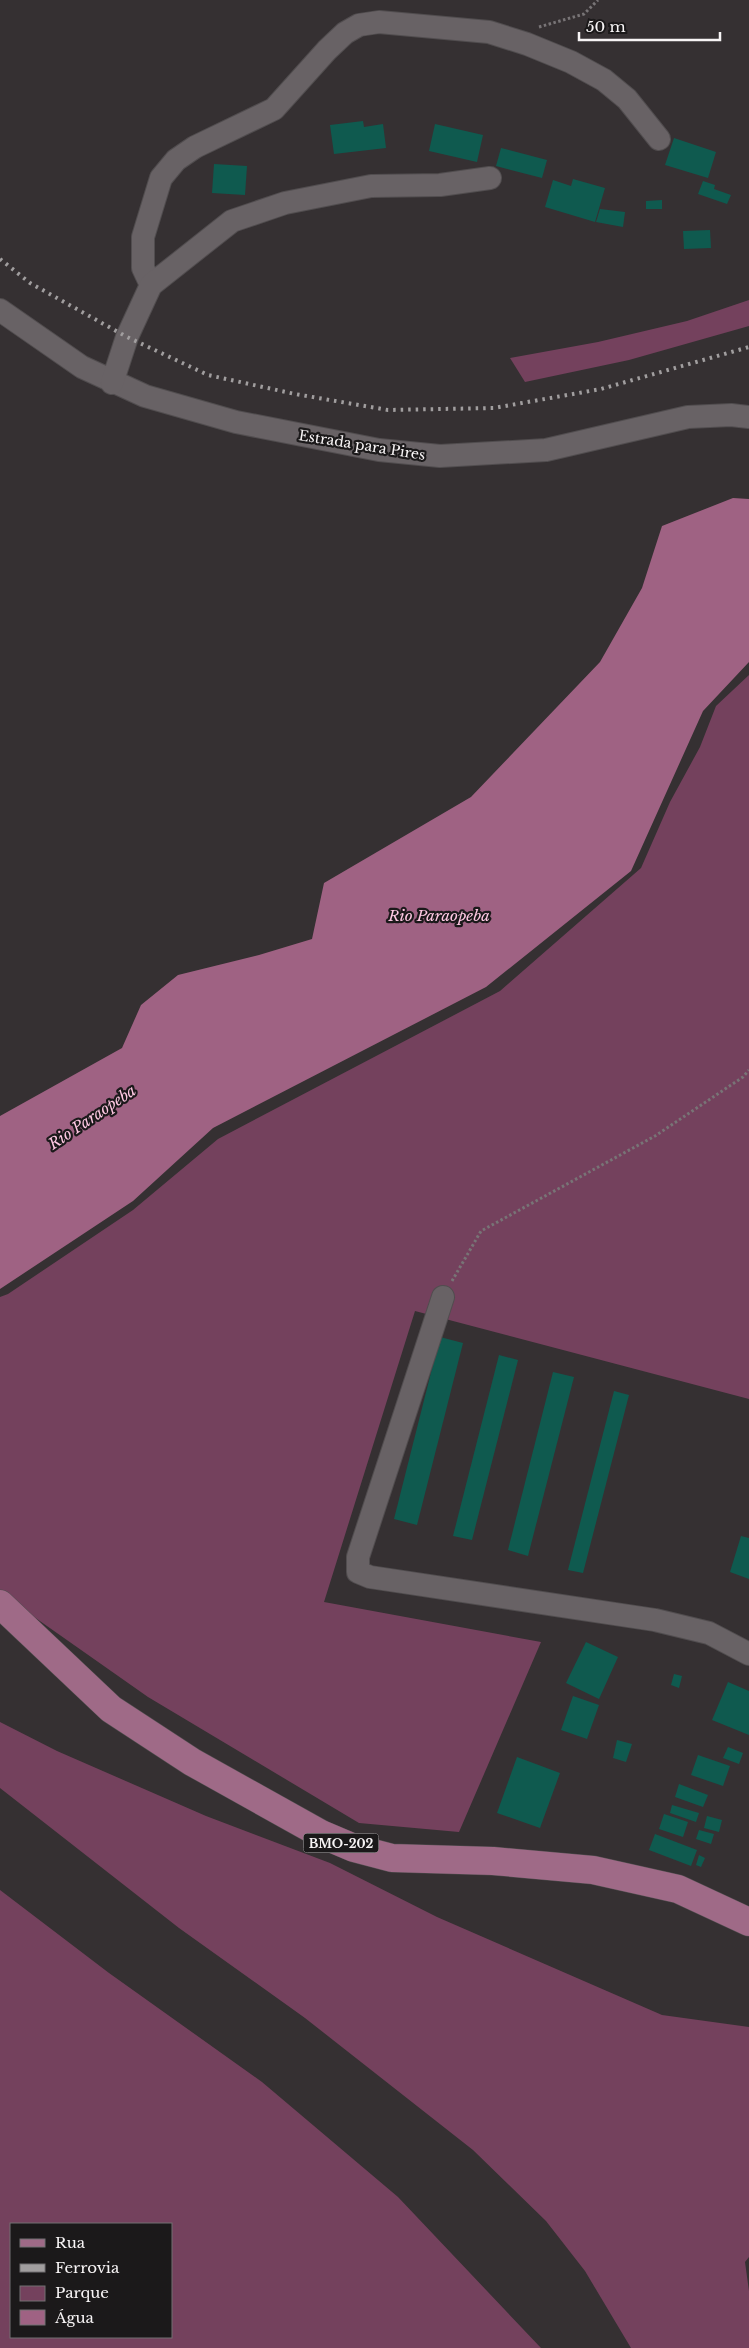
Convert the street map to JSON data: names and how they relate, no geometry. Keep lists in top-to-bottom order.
{
  "streets": {
    "main road": ["BMO-202"],
    "street": ["Estrada para Pires"]
  },
  "water": ["Rio Paraopeba"],
  "legend": [
    "Rua",
    "Ferrovia",
    "Parque",
    "Água"
  ],
  "scale_bar": "50 m"
}
